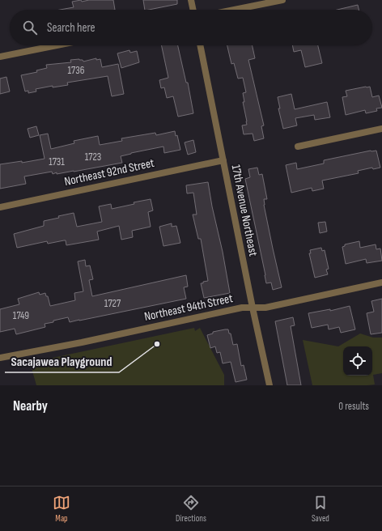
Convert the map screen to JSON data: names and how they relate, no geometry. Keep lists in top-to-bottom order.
{
  "streets": {
    "street": ["Northeast 92nd Street", "17th Avenue Northeast", "Northeast 94th Street"]
  },
  "crossings": [
    ["Northeast 92nd Street", "17th Avenue Northeast"],
    ["17th Avenue Northeast", "Northeast 94th Street"]
  ],
  "places": ["Sacajawea Playground"],
  "house_numbers": [
    "1736",
    "1723",
    "1731",
    "1727",
    "1749"
  ],
  "page": {
    "search": "Search here",
    "heading": ["Nearby", "0 results"],
    "nav": ["Map", "Directions", "Saved"]
  }
}
